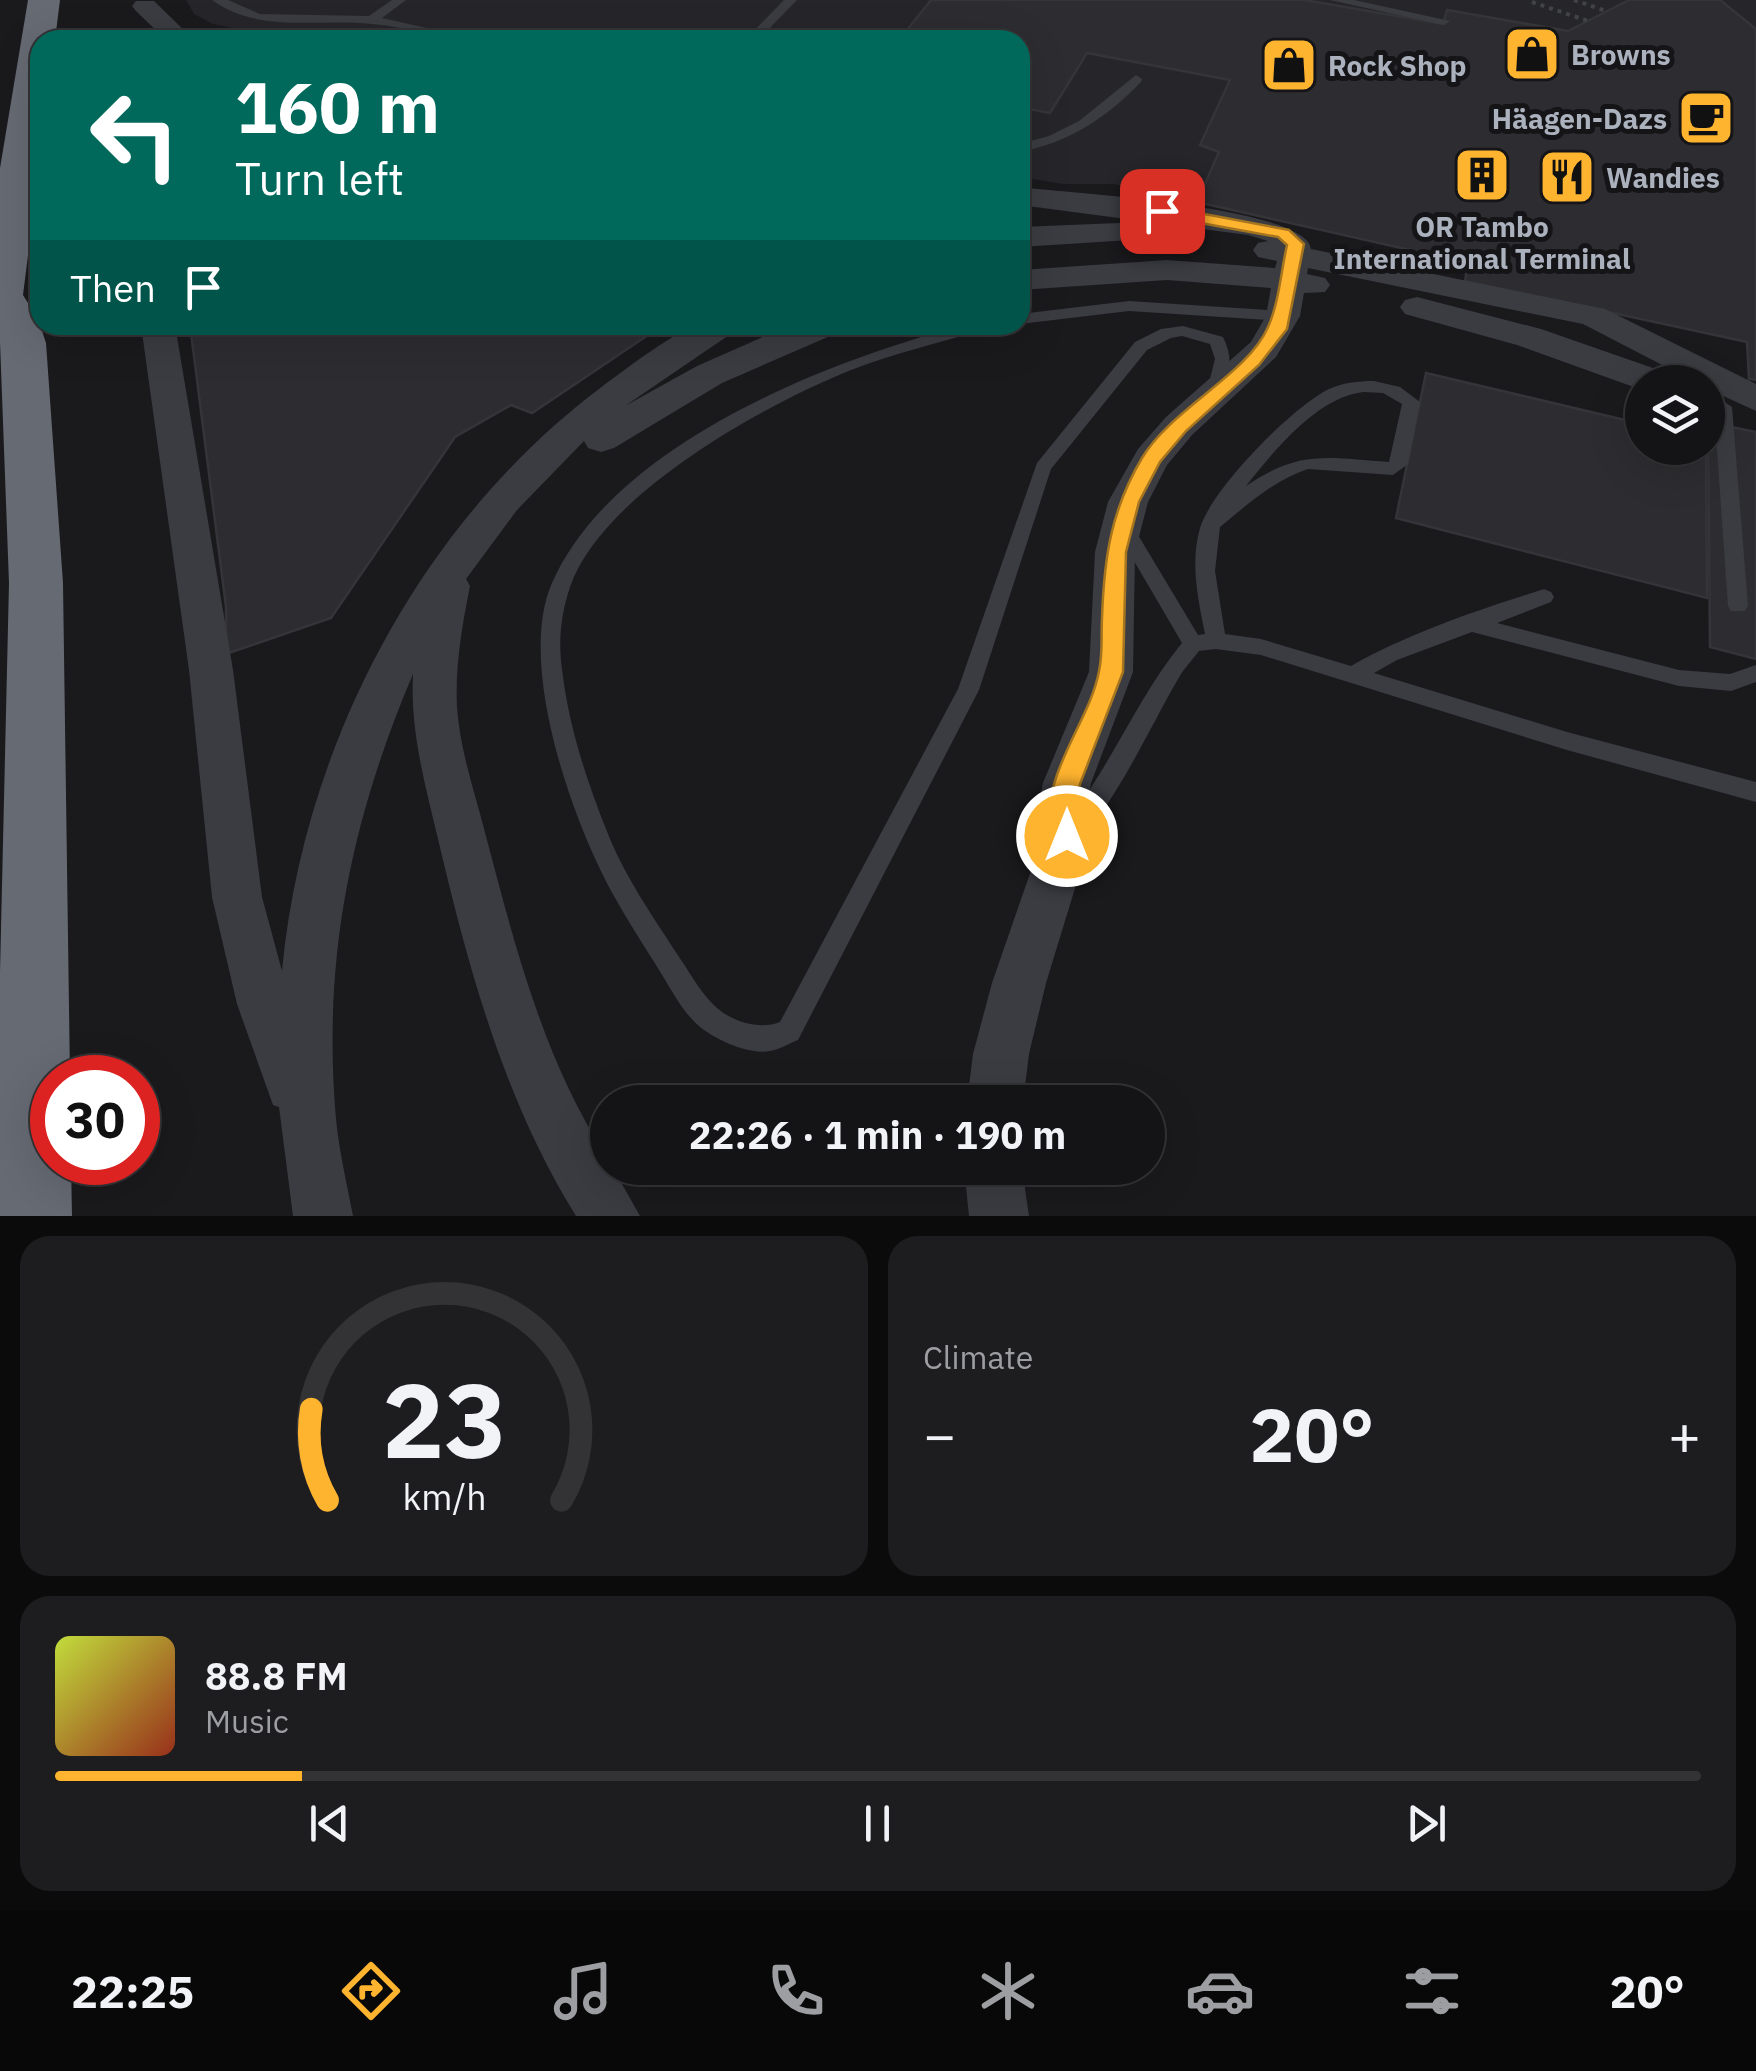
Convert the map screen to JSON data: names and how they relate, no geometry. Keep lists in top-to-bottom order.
{
  "places": {
    "shop": ["Browns", "Rock Shop"],
    "cafe": ["Häagen-Dazs"],
    "building": ["OR Tambo International Terminal"],
    "restaurant": ["Wandies"]
  },
  "page": {
    "turn": ["160 m", "Turn left"],
    "then": "Then",
    "limit": "30",
    "trip": "22:26 · 1 min · 190 m",
    "tile": "Climate",
    "heat": ["−", "20°", "+"],
    "song": ["88.8 FM", "Music"],
    "tabs": ["22:25", "20°"],
    "gauge": ["23", "km/h"]
  }
}
